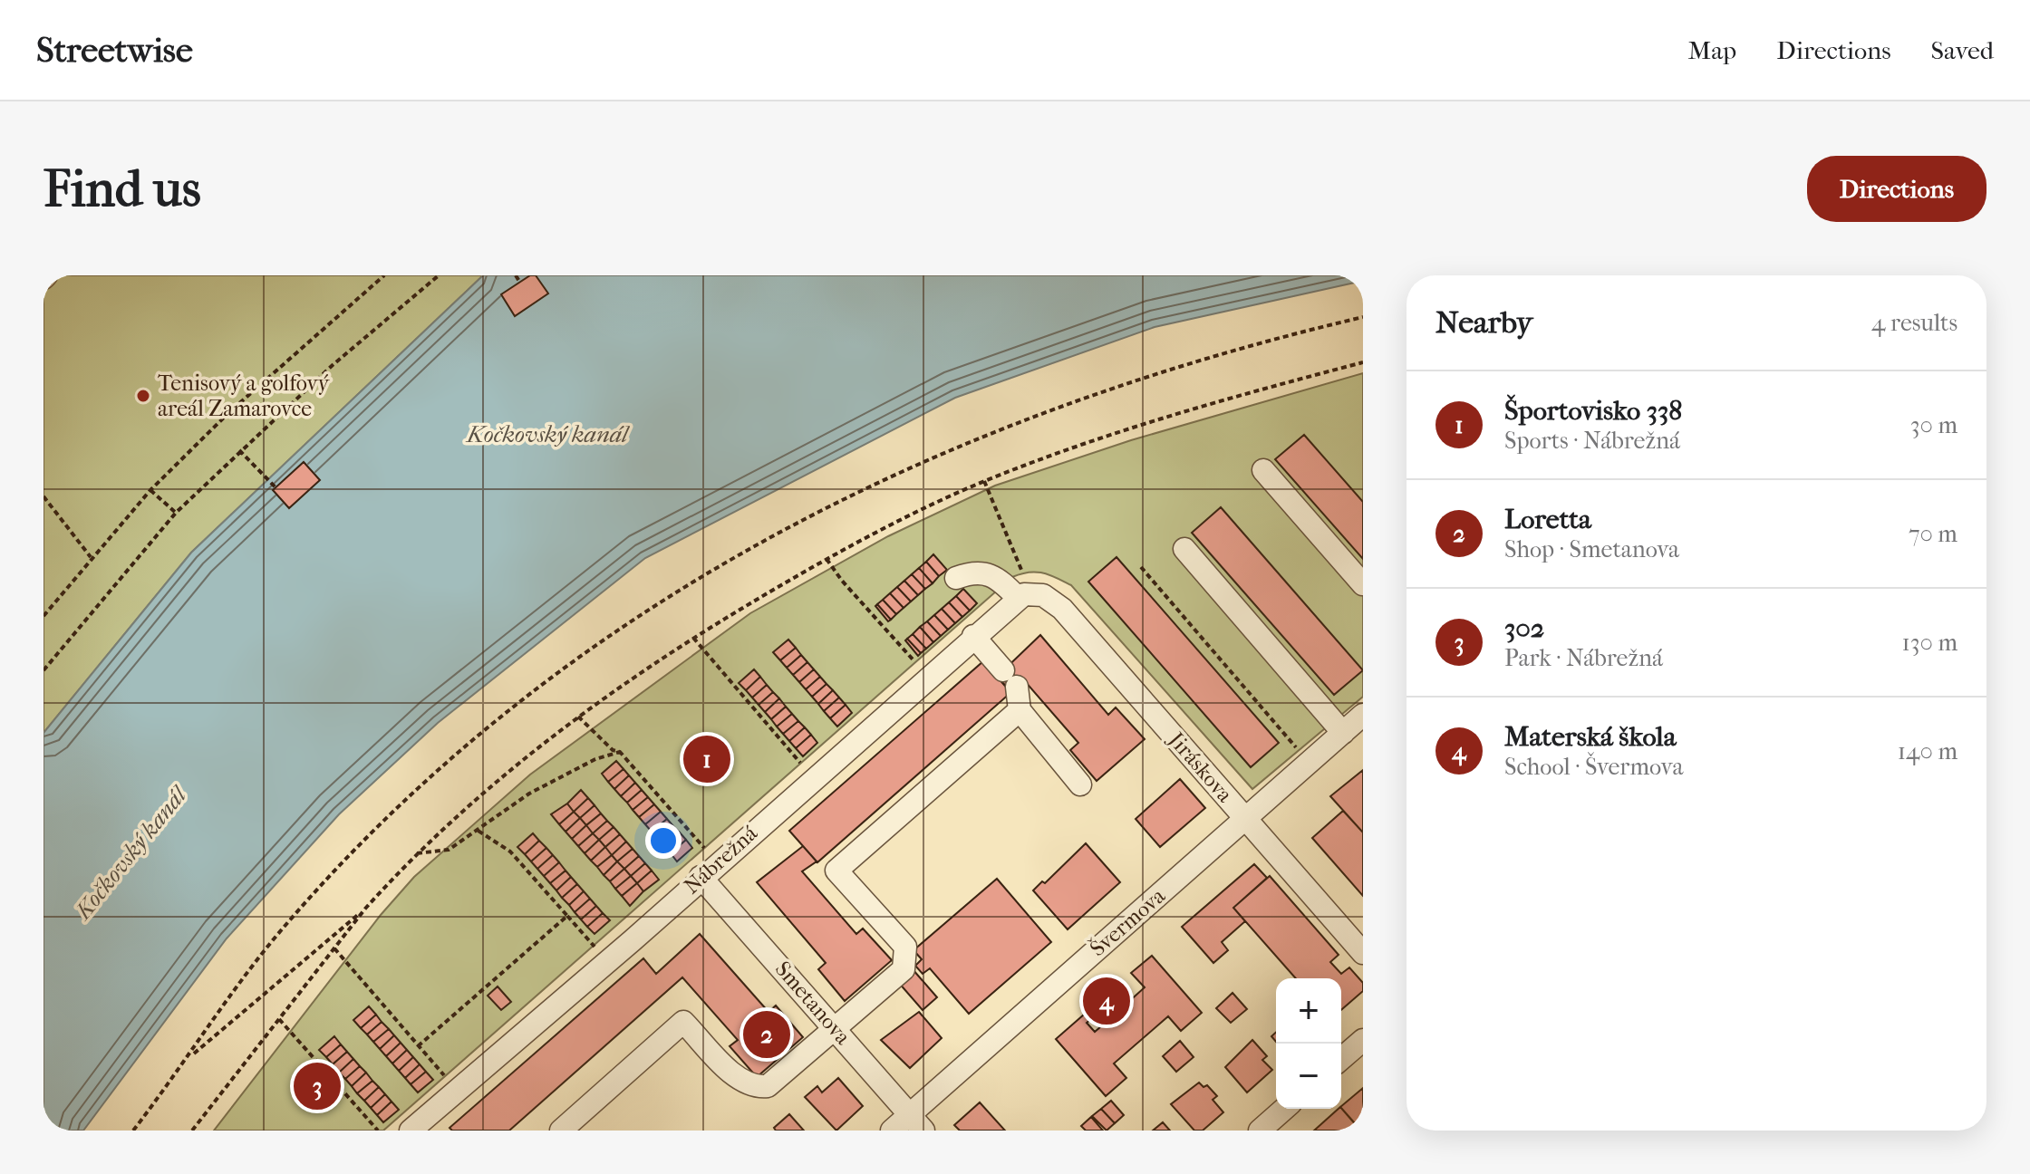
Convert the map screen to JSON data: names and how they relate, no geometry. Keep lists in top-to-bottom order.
{
  "streets": {
    "street": [
      "Jiráskova",
      "Nábrežná",
      "Švermova",
      "Smetanova"
    ]
  },
  "crossings": [
    ["Jiráskova", "Nábrežná"],
    ["Jiráskova", "Švermova"],
    ["Nábrežná", "Smetanova"],
    ["Švermova", "Smetanova"]
  ],
  "water": ["Kočkovský kanál"],
  "places": ["Tenisový a golfový areál Zamarovce"],
  "page": {
    "header": "Streetwise",
    "nav": ["Map", "Directions", "Saved"],
    "buttons": "Directions",
    "title": "Find us",
    "heading": ["Nearby", "4 results"],
    "list": [
      {
        "mark": "1",
        "name": "Športovisko 338",
        "note": "Sports · Nábrežná",
        "value": "30 m"
      },
      {
        "mark": "2",
        "name": "Loretta",
        "note": "Shop · Smetanova",
        "value": "70 m"
      },
      {
        "mark": "3",
        "name": "302",
        "note": "Park · Nábrežná",
        "value": "130 m"
      },
      {
        "mark": "4",
        "name": "Materská škola",
        "note": "School · Švermova",
        "value": "140 m"
      }
    ],
    "pins": [
      "1",
      "4",
      "2",
      "3"
    ],
    "map_buttons": ["+", "−"]
  }
}
